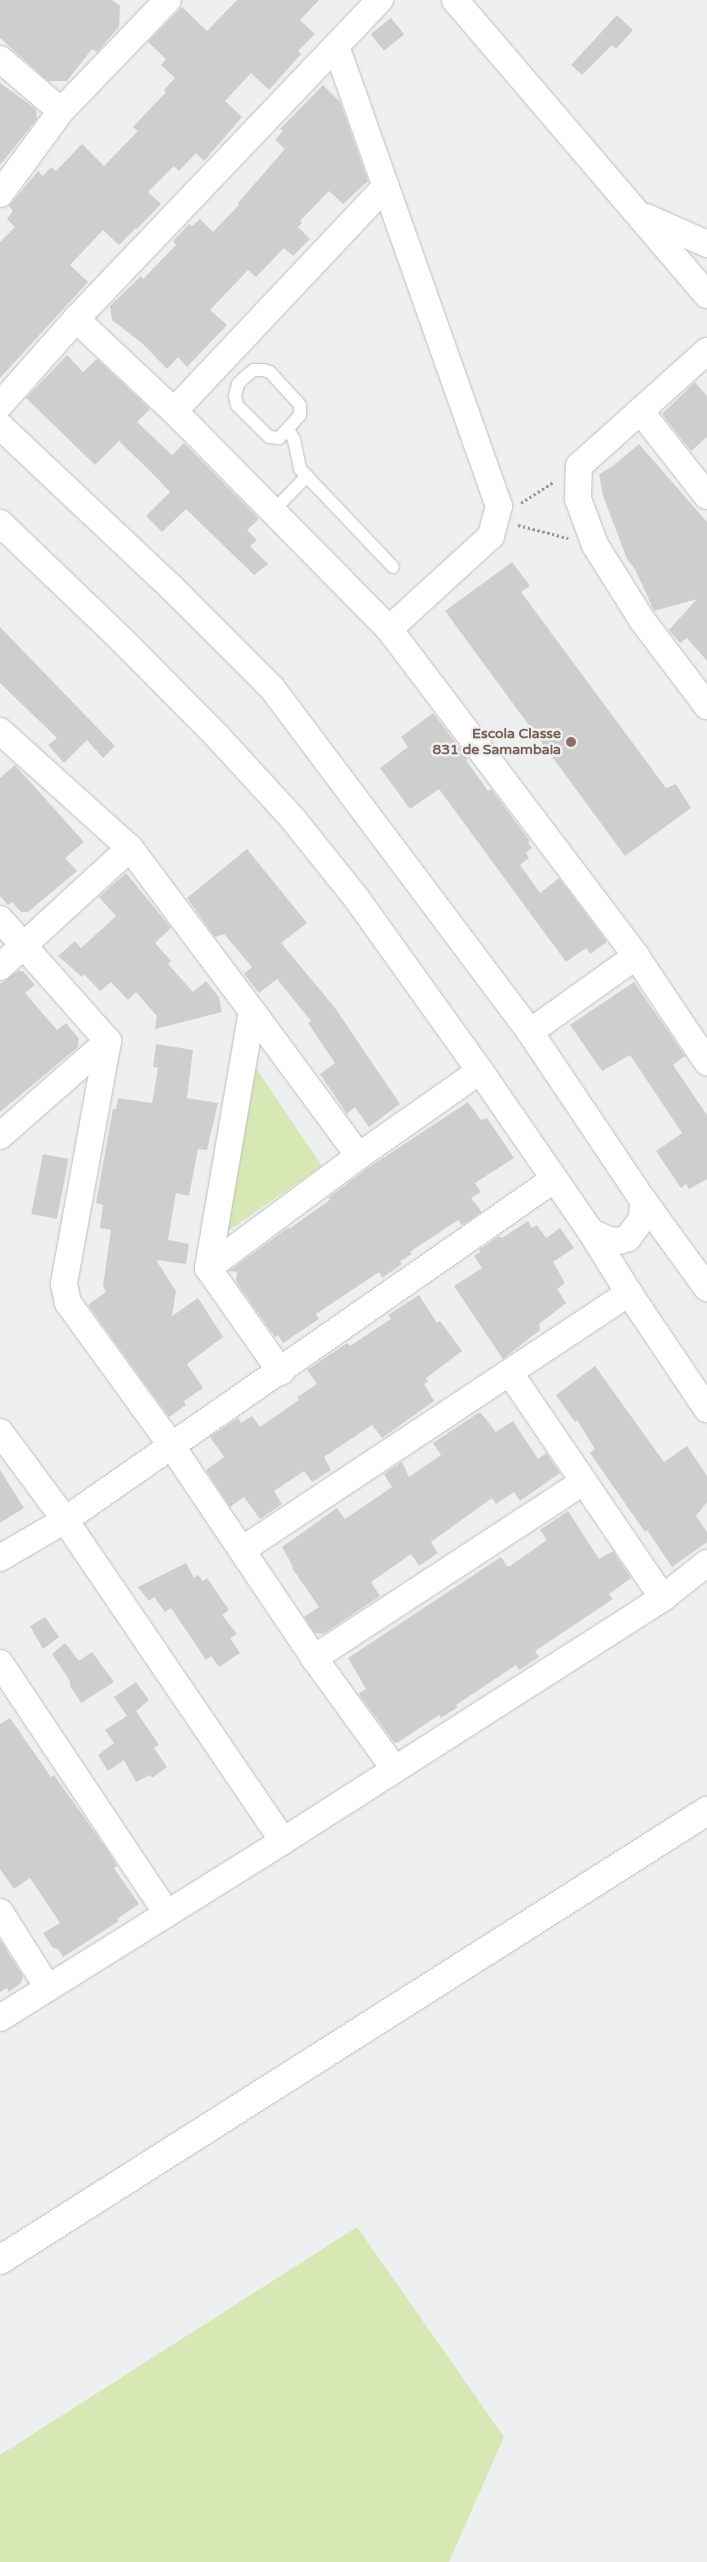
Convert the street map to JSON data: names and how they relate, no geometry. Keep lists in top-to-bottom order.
{
  "places": ["Escola Classe 831 de Samambaia"]
}
